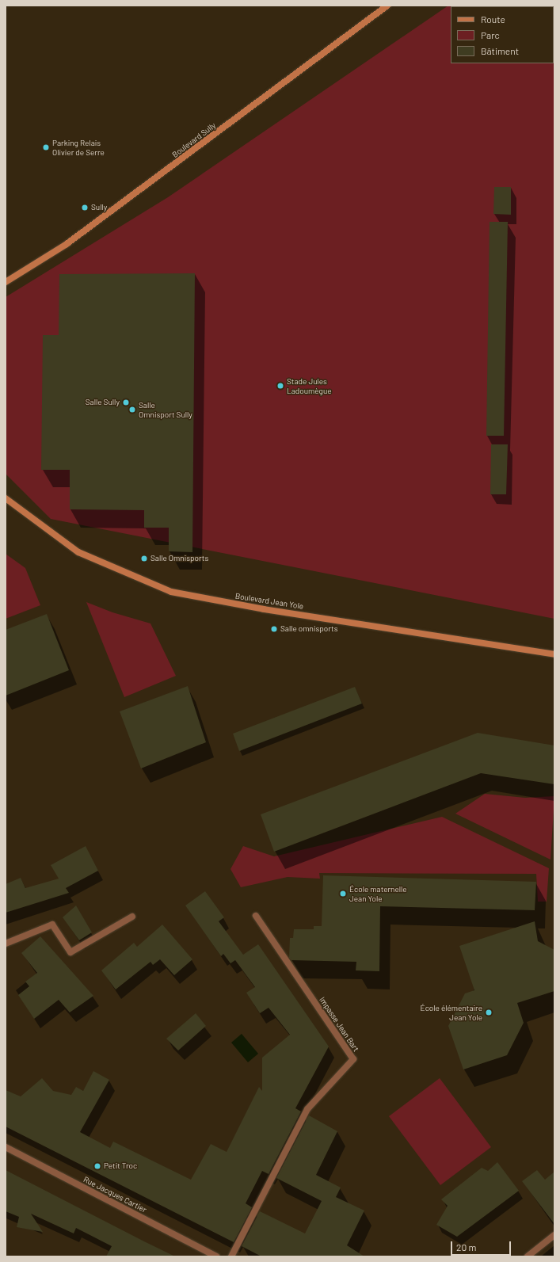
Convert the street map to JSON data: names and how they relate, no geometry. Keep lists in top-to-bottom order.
{
  "streets": {
    "main road": ["Boulevard Sully", "Boulevard Jean Yole"],
    "street": ["Impasse Jean Bart", "Rue Jacques Cartier"]
  },
  "places": [
    "Parking Relais Olivier de Serre",
    "Sully",
    "Stade Jules Ladoumègue",
    "Salle Sully",
    "Salle Omnisport Sully",
    "Salle Omnisports",
    "Salle omnisports",
    "École maternelle Jean Yole",
    "École élémentaire Jean Yole",
    "Petit Troc"
  ],
  "legend": ["Route", "Parc", "Bâtiment"],
  "scale_bar": "20 m"
}
